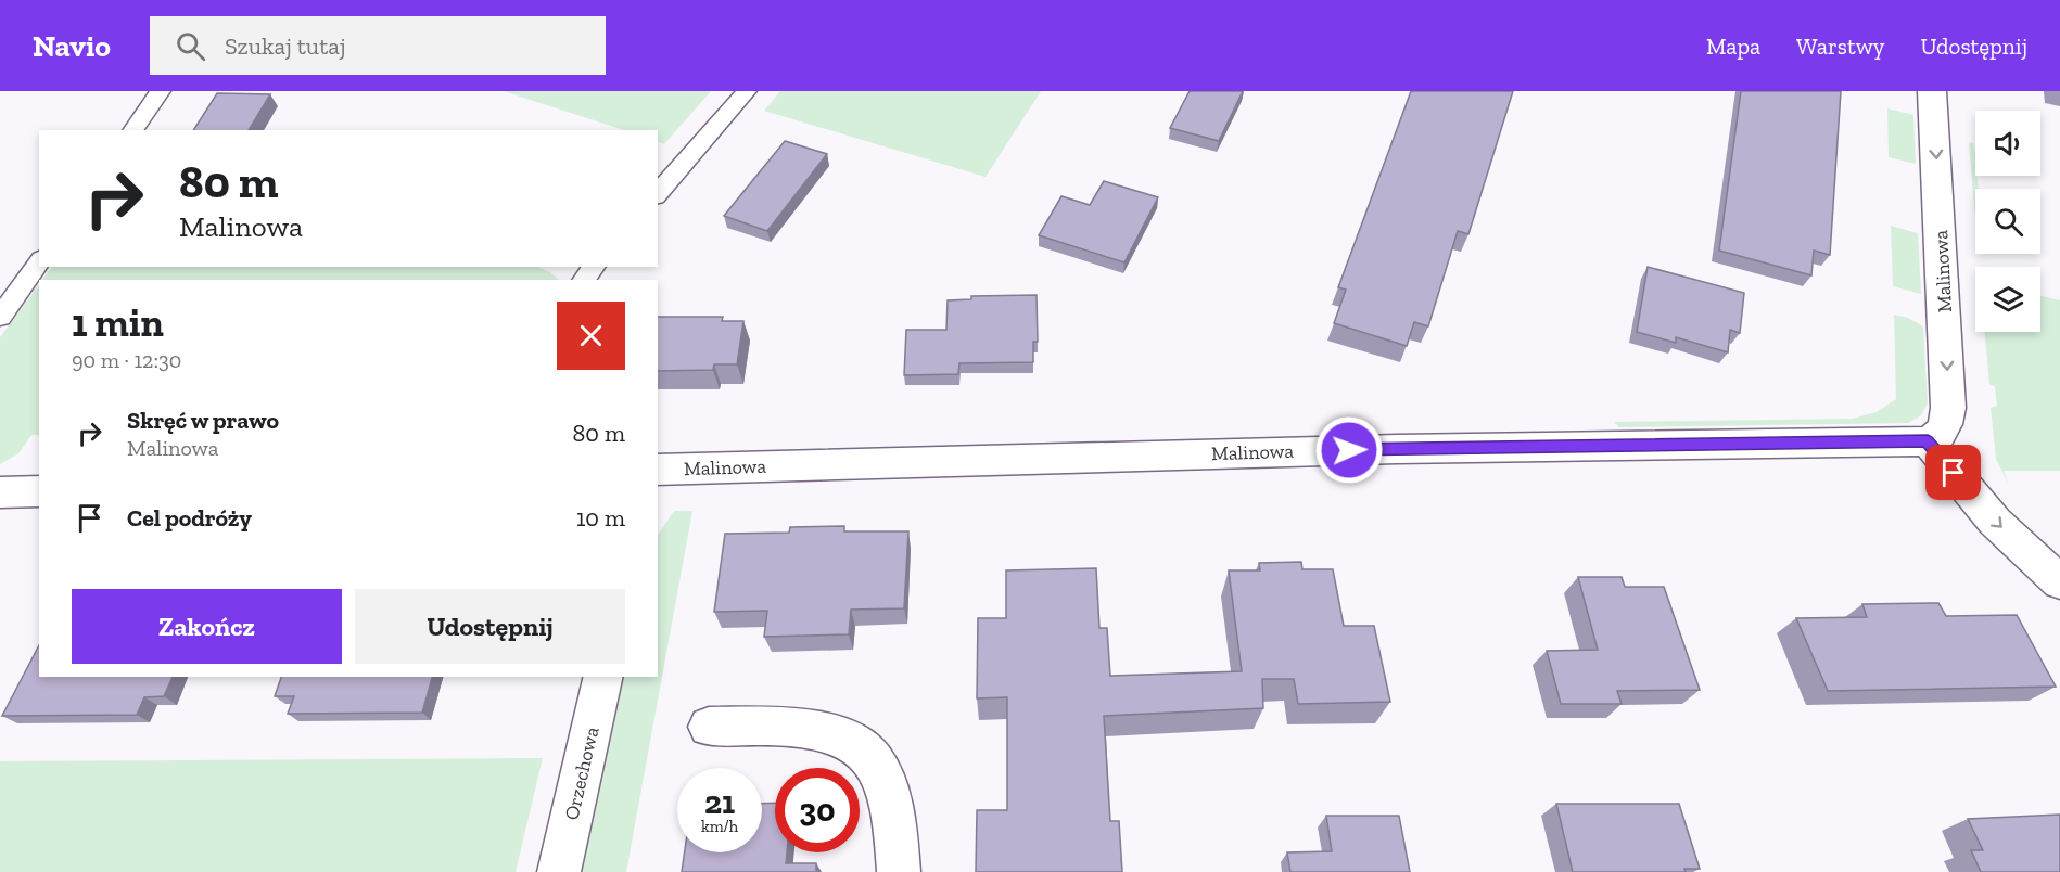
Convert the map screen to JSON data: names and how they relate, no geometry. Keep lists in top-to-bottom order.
{
  "streets": {
    "street": ["Malinowa", "Orzechowa"]
  },
  "page": {
    "header": "Navio",
    "search": "Szukaj tutaj",
    "nav": ["Mapa", "Warstwy", "Udostępnij"],
    "turn": ["80 m", "Malinowa"],
    "heading": ["1 min", "90 m · 12:30"],
    "list": [
      {
        "name": "Skręć w prawo",
        "note": "Malinowa",
        "value": "80 m"
      },
      {
        "name": "Cel podróży",
        "value": "10 m"
      }
    ],
    "buttons": ["Zakończ", "Udostępnij"],
    "speed": "21 km/h",
    "limit": "30"
  }
}
